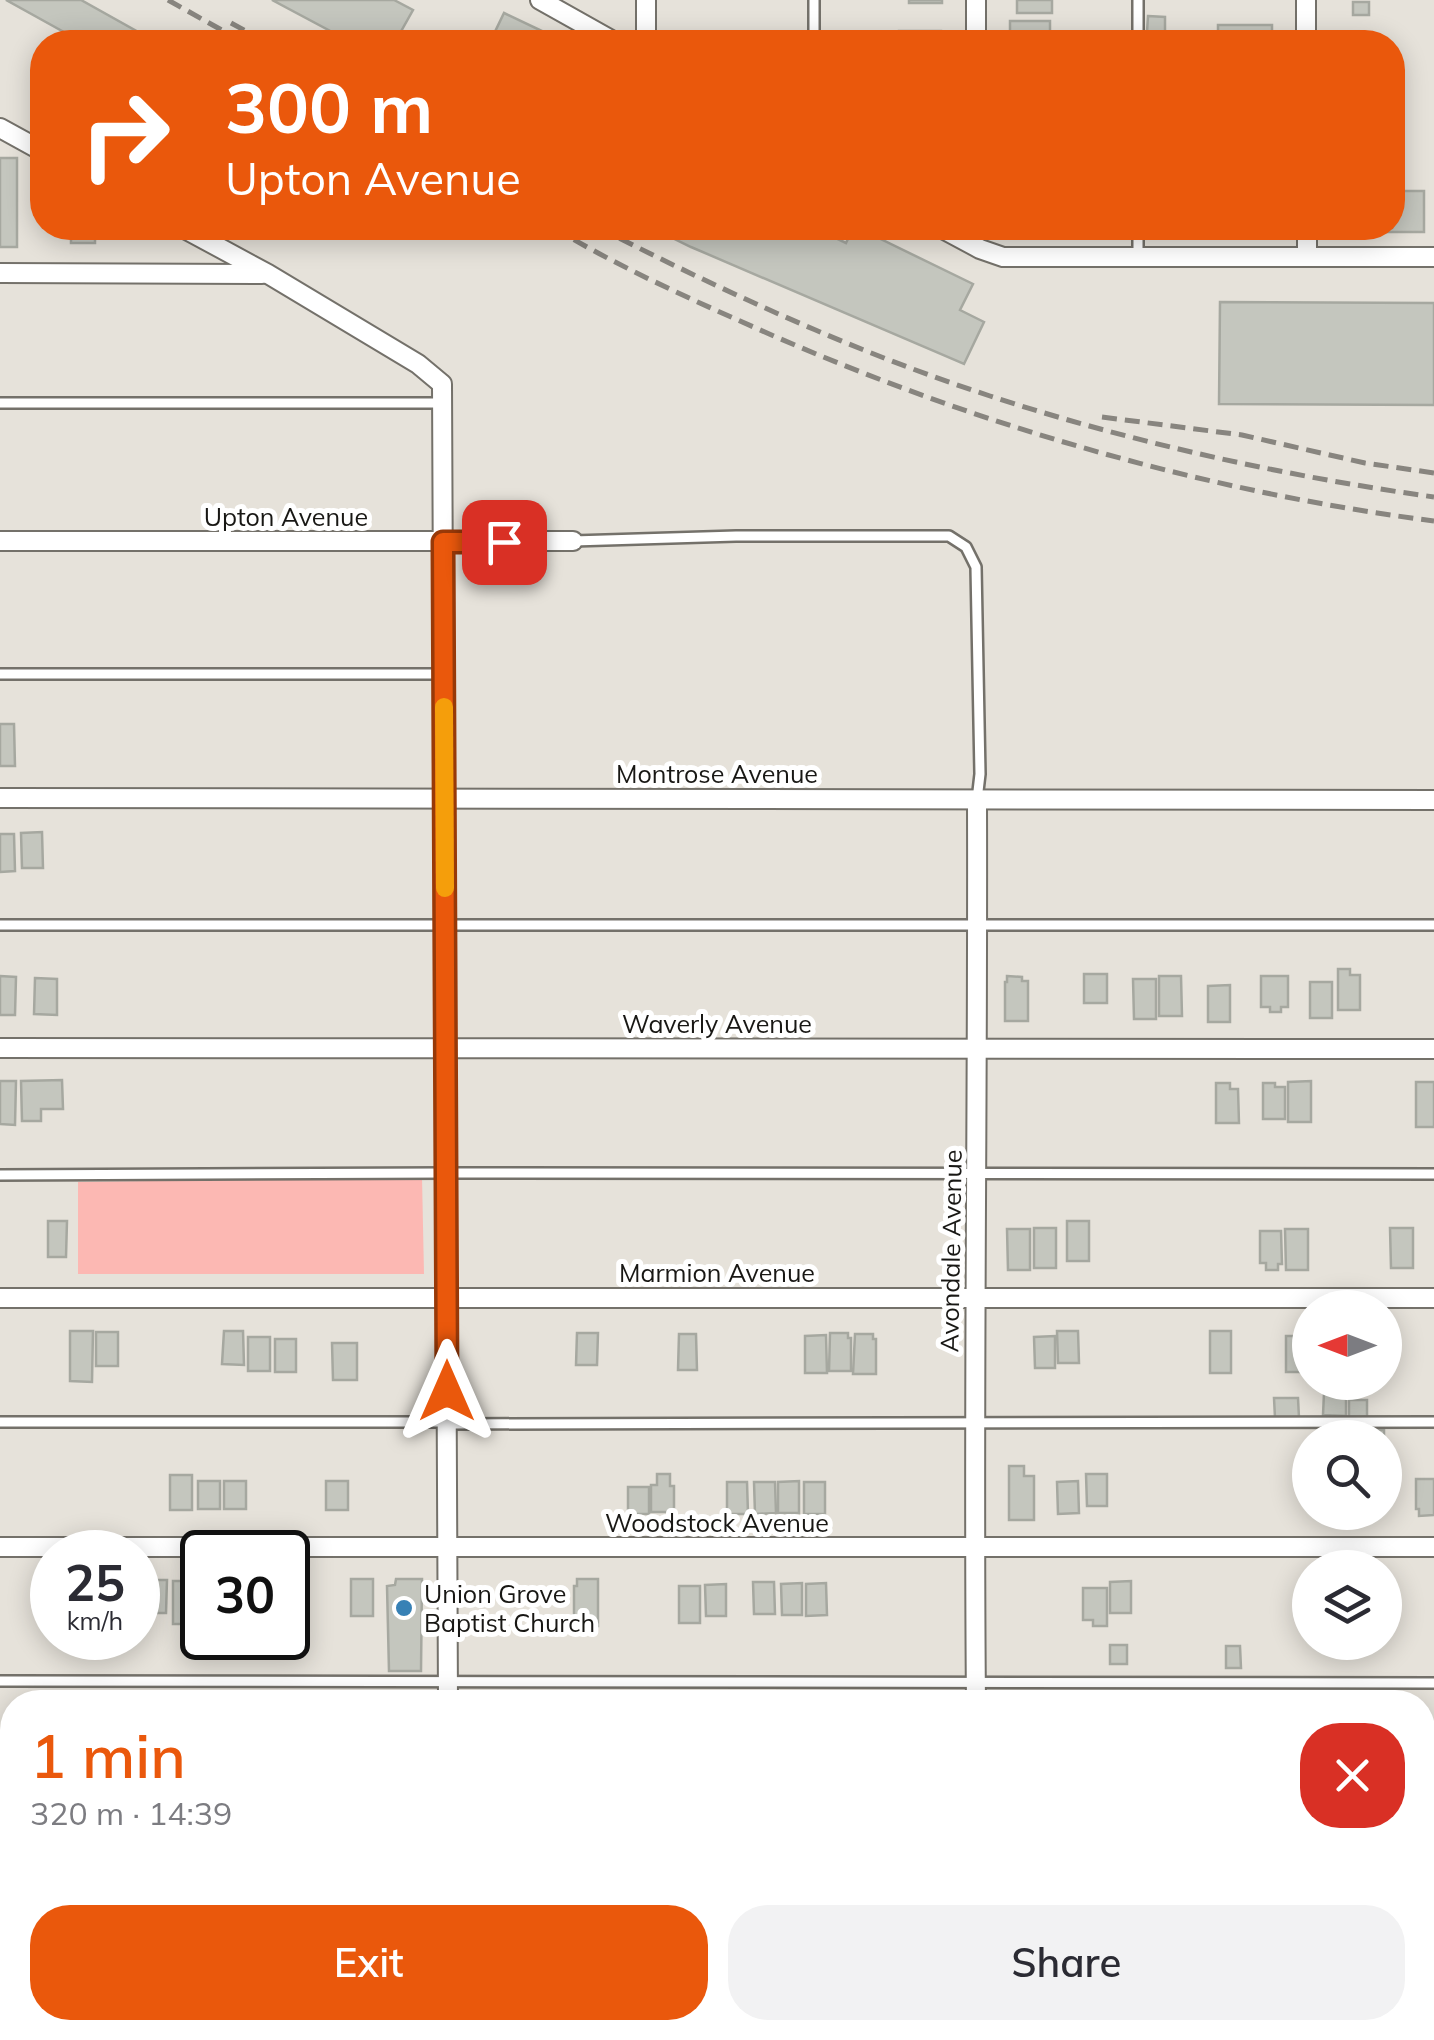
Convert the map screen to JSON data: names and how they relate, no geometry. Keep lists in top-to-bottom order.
{
  "streets": {
    "street": [
      "Upton Avenue",
      "Montrose Avenue",
      "Waverly Avenue",
      "Avondale Avenue",
      "Marmion Avenue",
      "Woodstock Avenue"
    ]
  },
  "crossings": [
    ["Montrose Avenue", "Avondale Avenue"],
    ["Waverly Avenue", "Avondale Avenue"],
    ["Avondale Avenue", "Marmion Avenue"],
    ["Avondale Avenue", "Woodstock Avenue"]
  ],
  "places": ["Union Grove Baptist Church"],
  "north": "left",
  "page": {
    "turn": ["300 m", "Upton Avenue"],
    "speed": "25 km/h",
    "limit": "30",
    "heading": ["1 min", "320 m · 14:39"],
    "buttons": ["Exit", "Share"]
  }
}
